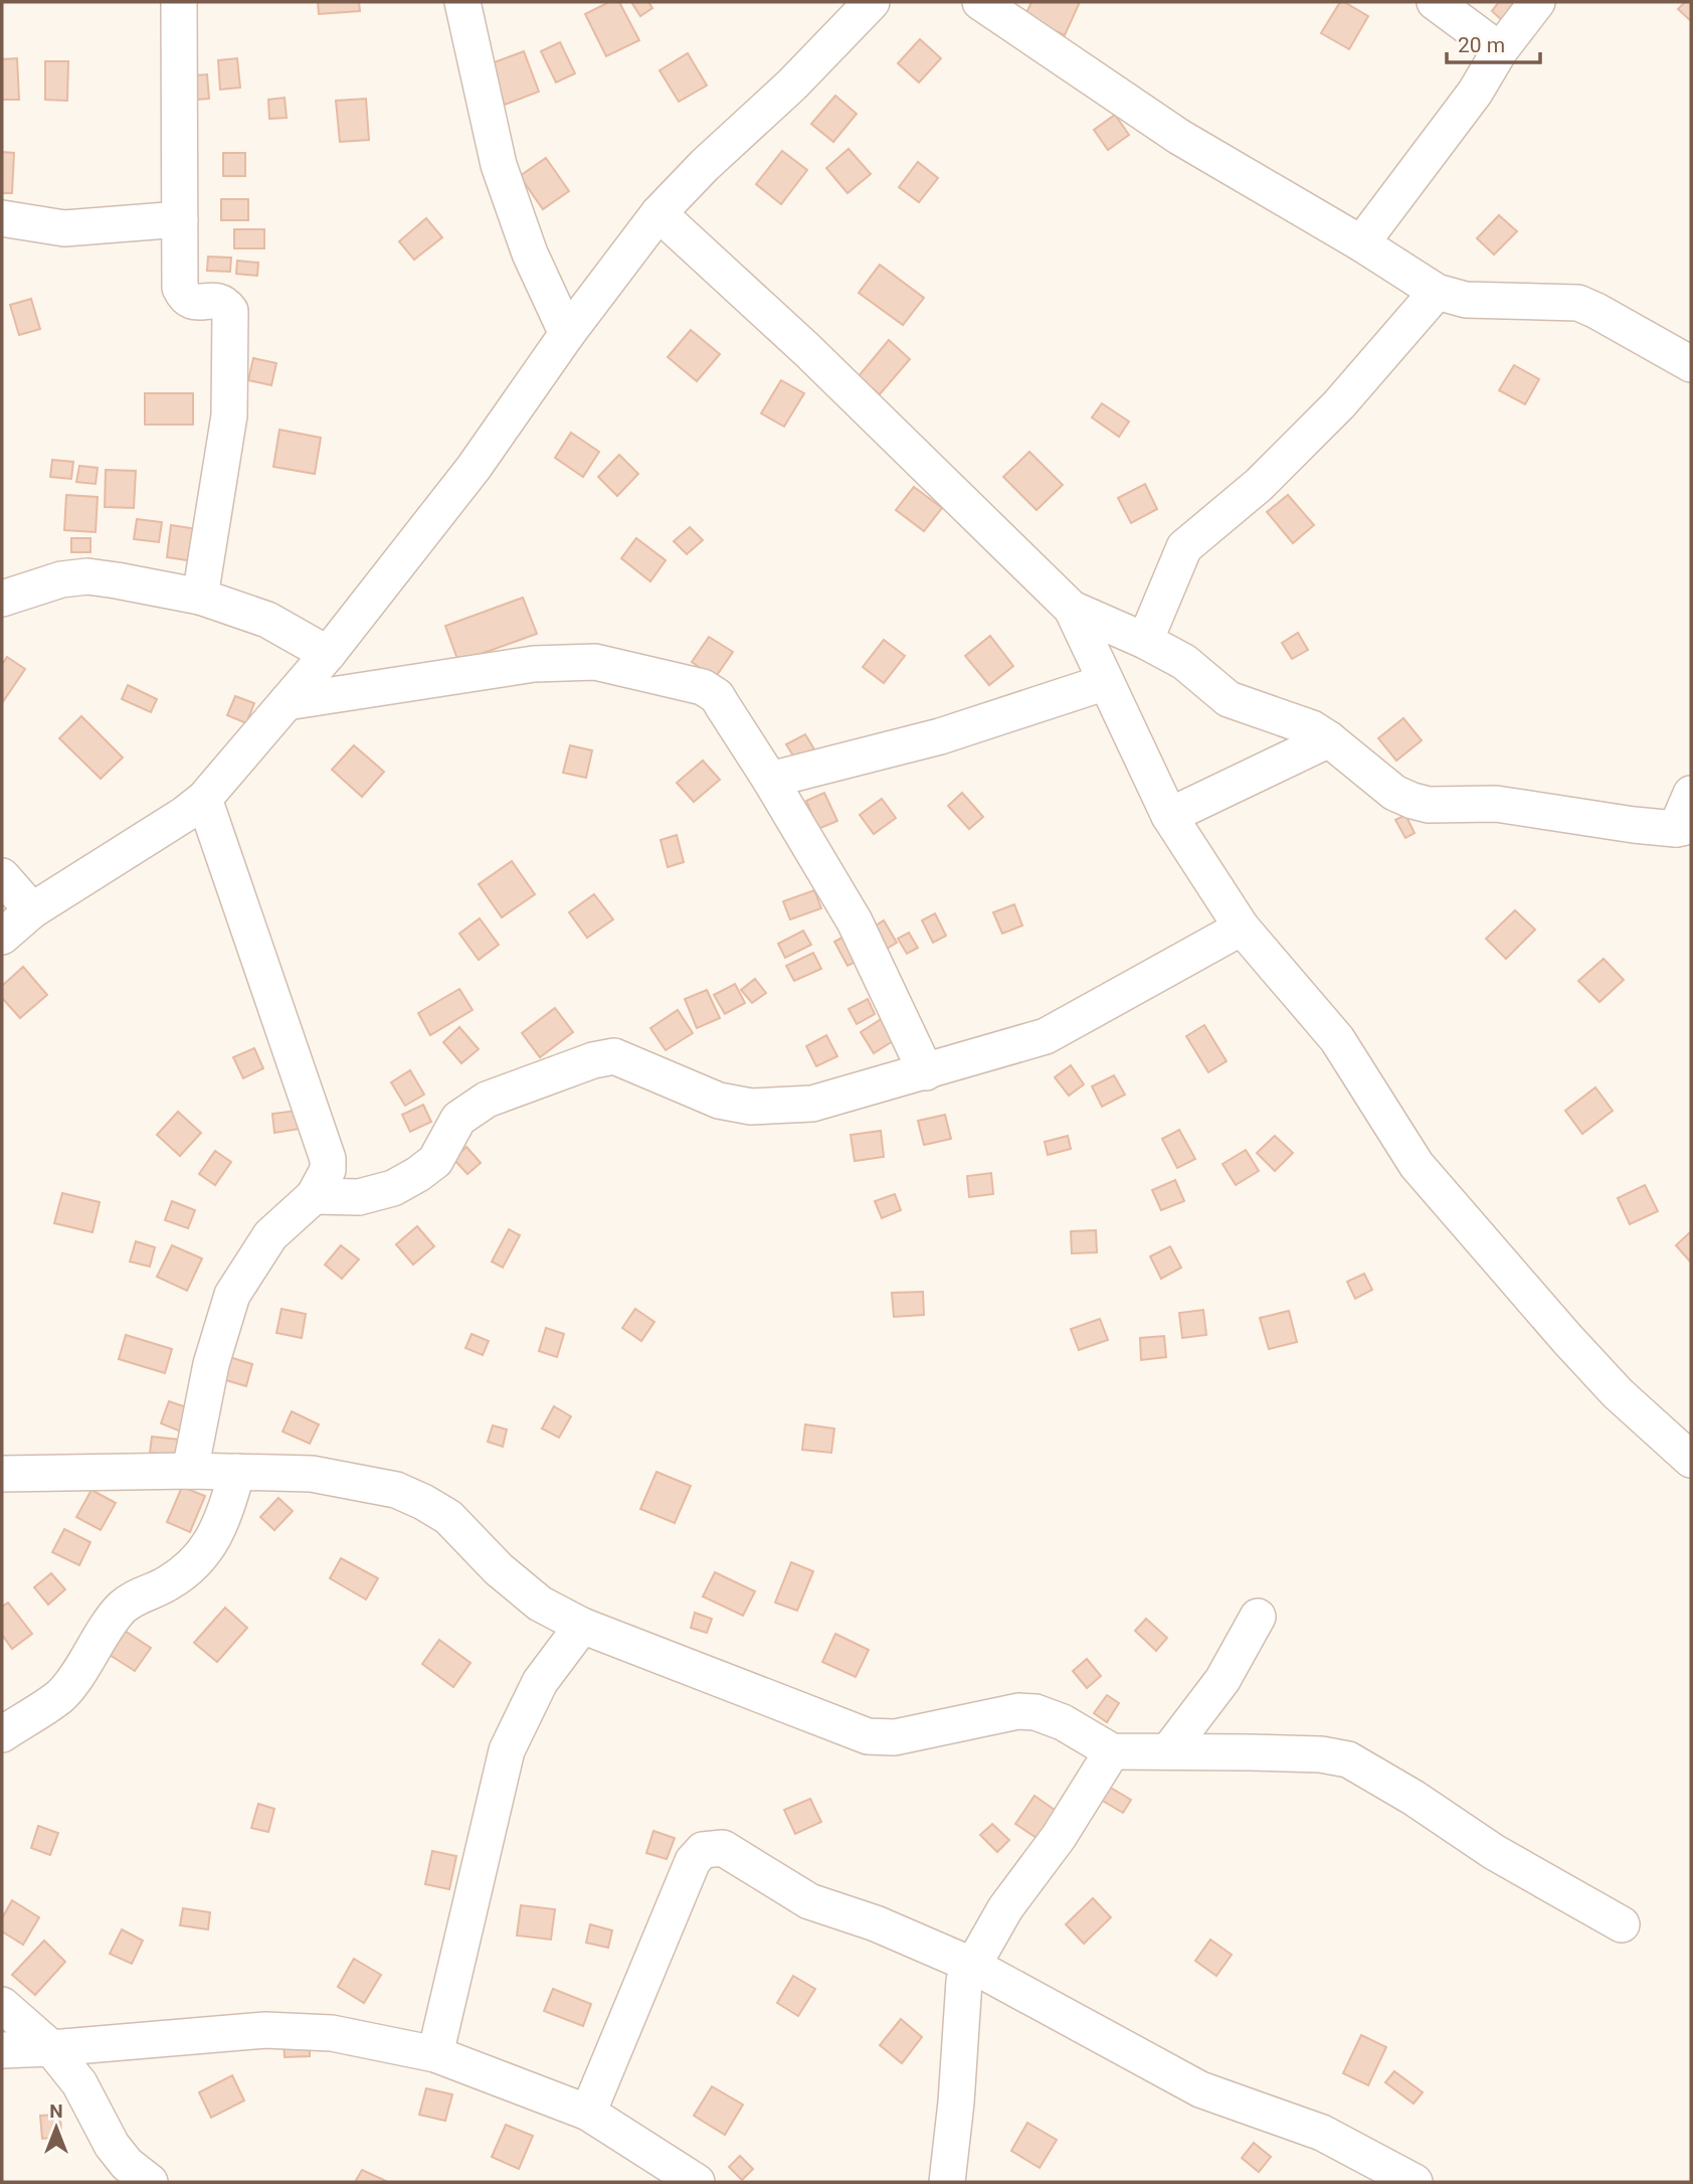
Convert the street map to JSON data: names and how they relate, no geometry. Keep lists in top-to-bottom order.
{
  "scale_bar": "20 m",
  "north": "top"
}
